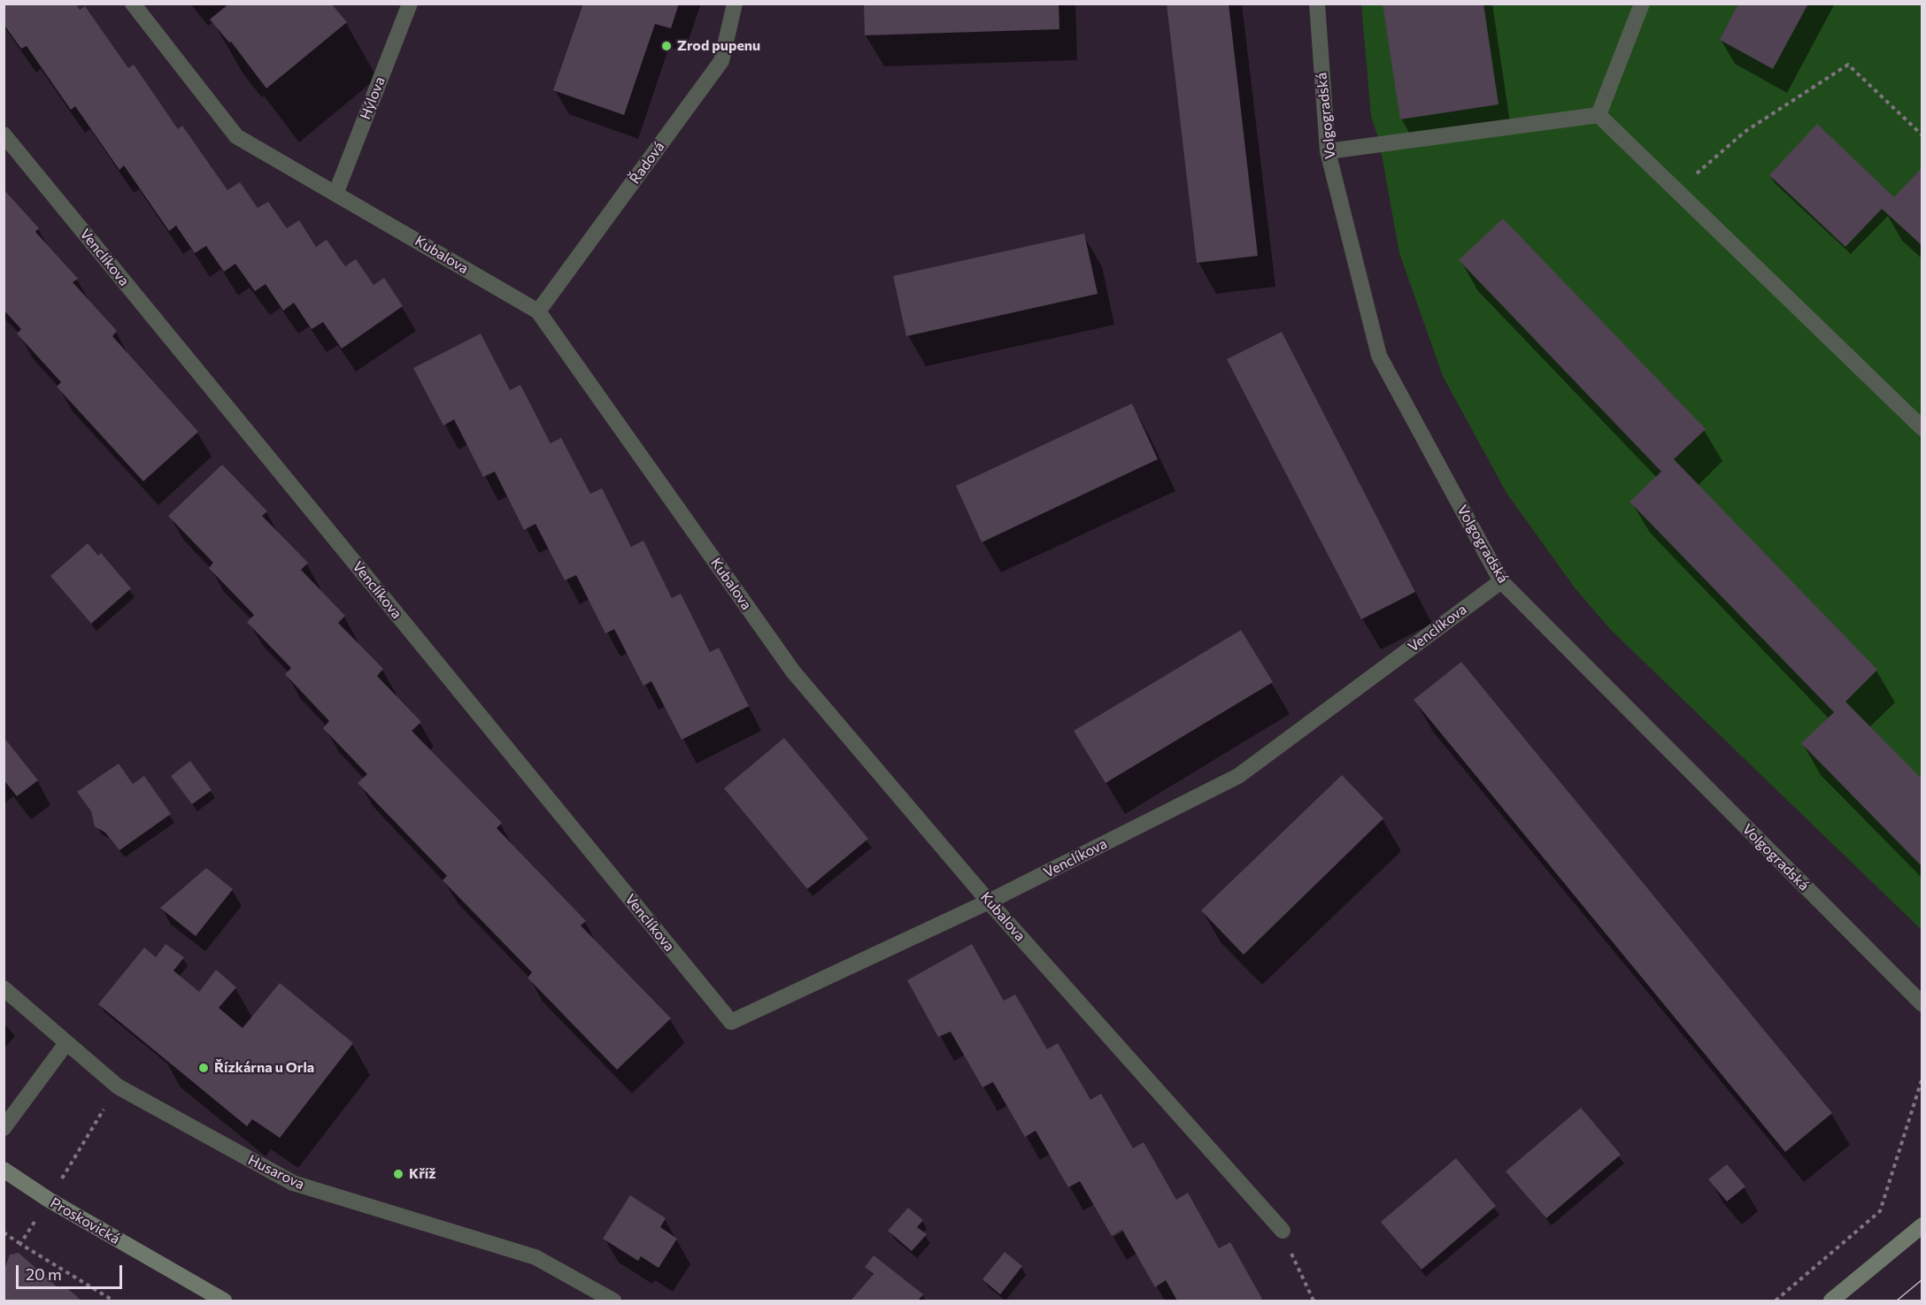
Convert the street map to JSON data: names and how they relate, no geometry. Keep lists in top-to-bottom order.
{
  "streets": {
    "street": [
      "Hýlova",
      "Volgogradská",
      "Řadová",
      "Kubalova",
      "Venclíkova",
      "Husarova",
      "Proskovická"
    ]
  },
  "crossings": [
    ["Hýlova", "Kubalova"],
    ["Volgogradská", "Venclíkova"],
    ["Řadová", "Kubalova"],
    ["Kubalova", "Venclíkova"]
  ],
  "places": ["Zrod pupenu", "Řízkárna u Orla", "Kříž"],
  "scale_bar": "20 m"
}
